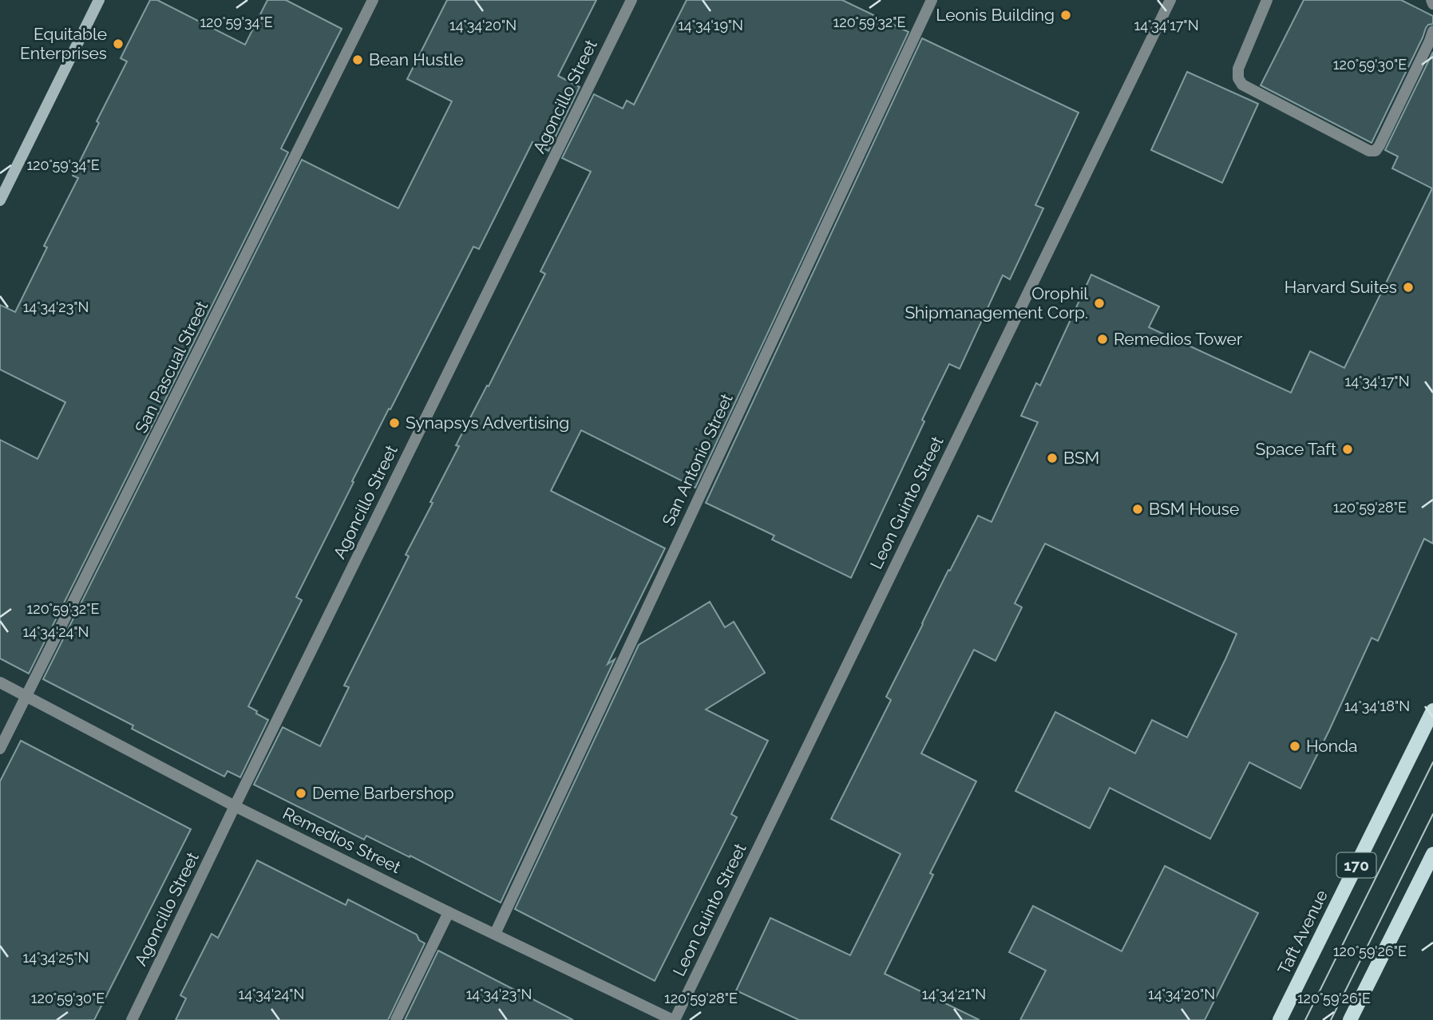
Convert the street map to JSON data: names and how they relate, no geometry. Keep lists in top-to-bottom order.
{
  "streets": {
    "main road": ["170", "Taft Avenue"],
    "street": [
      "Agoncillo Street",
      "San Pascual Street",
      "San Antonio Street",
      "Leon Guinto Street",
      "Remedios Street"
    ]
  },
  "crossings": [
    ["Agoncillo Street", "Remedios Street"],
    ["San Pascual Street", "Remedios Street"],
    ["San Antonio Street", "Remedios Street"],
    ["Leon Guinto Street", "Remedios Street"]
  ],
  "places": [
    "Leonis Building",
    "Equitable Enterprises",
    "Bean Hustle",
    "Harvard Suites",
    "Orophil Shipmanagement Corp.",
    "Remedios Tower",
    "Synapsys Advertising",
    "Space Taft",
    "BSM",
    "BSM House",
    "Honda",
    "Deme Barbershop"
  ],
  "coordinates": [
    "120°59'34\"E",
    "120°59'32\"E",
    "14°34'19\"N",
    "14°34'20\"N",
    "14°34'17\"N",
    "120°59'30\"E",
    "14°34'23\"N",
    "120°59'28\"E",
    "14°34'24\"N",
    "14°34'18\"N",
    "120°59'26\"E",
    "14°34'25\"N",
    "14°34'21\"N"
  ]
}
